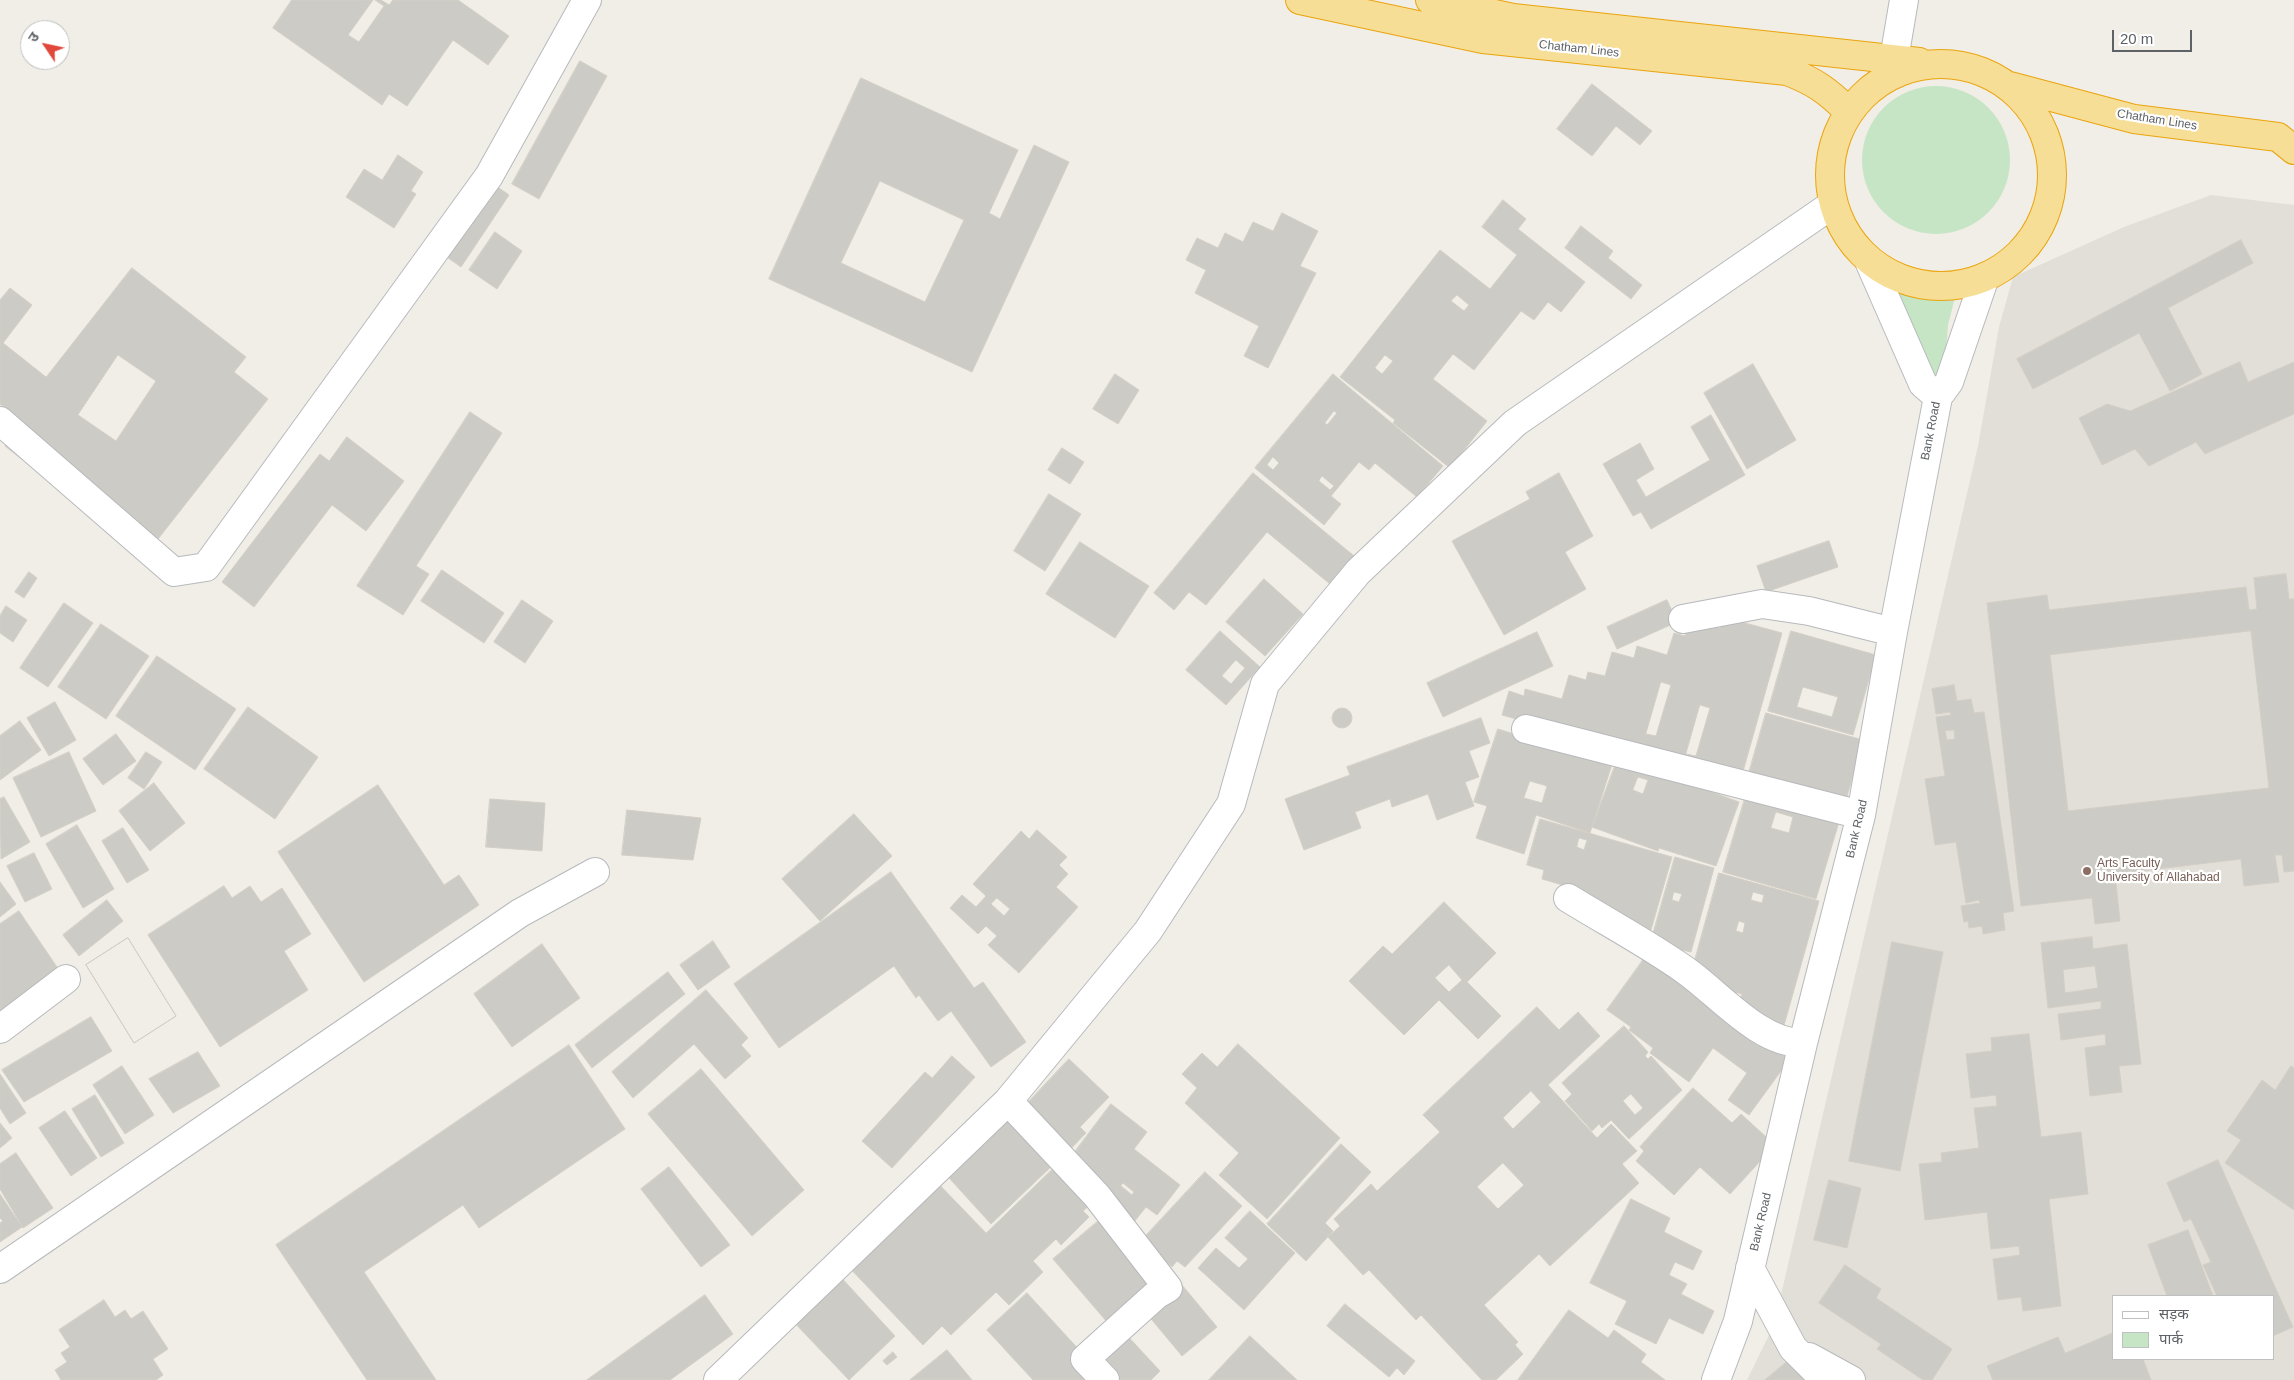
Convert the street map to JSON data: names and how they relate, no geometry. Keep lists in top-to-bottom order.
{
  "streets": {
    "highway": ["Chatham Lines"],
    "street": ["Bank Road"]
  },
  "crossings": [
    ["Chatham Lines", "Bank Road"]
  ],
  "places": ["Arts Faculty University of Allahabad"],
  "legend": ["सड़क", "पार्क"],
  "scale_bar": "20 m",
  "north": "top left"
}
